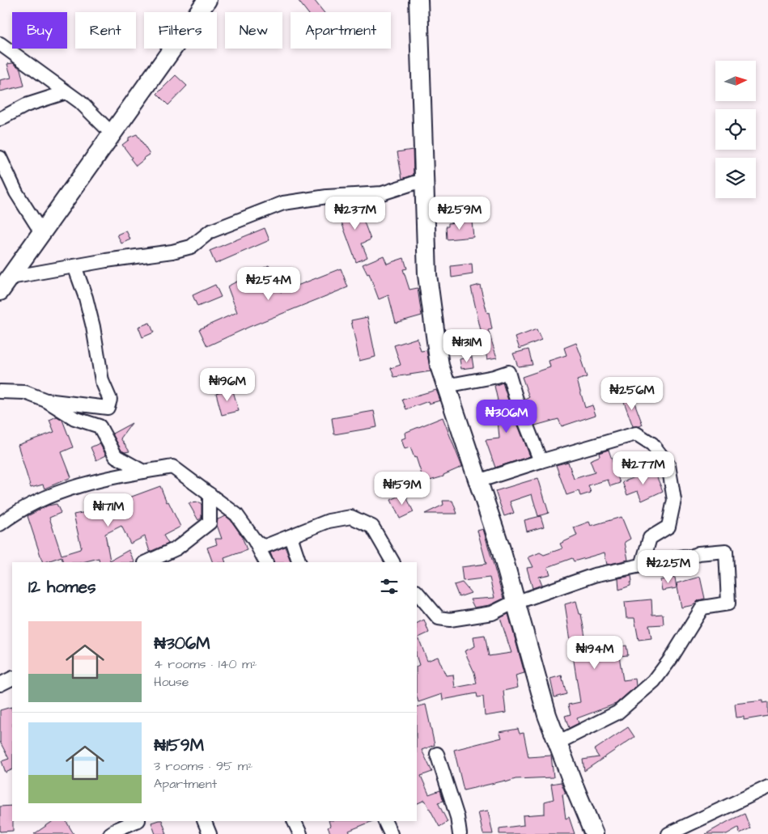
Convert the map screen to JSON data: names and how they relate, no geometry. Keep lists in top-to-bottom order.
{
  "north": "right",
  "page": {
    "chip": [
      "Buy",
      "Rent",
      "Filters",
      "New",
      "Apartment"
    ],
    "price": [
      "₦237M",
      "₦259M",
      "₦254M",
      "₦131M",
      "₦196M",
      "₦256M",
      "₦306M",
      "₦277M",
      "₦159M",
      "₦171M",
      "₦225M",
      "₦194M"
    ],
    "heading": "12 homes",
    "list": [
      {
        "name": "₦306M",
        "note": "4 rooms · 140 m² · House"
      },
      {
        "name": "₦159M",
        "note": "3 rooms · 95 m² · Apartment"
      }
    ]
  }
}
